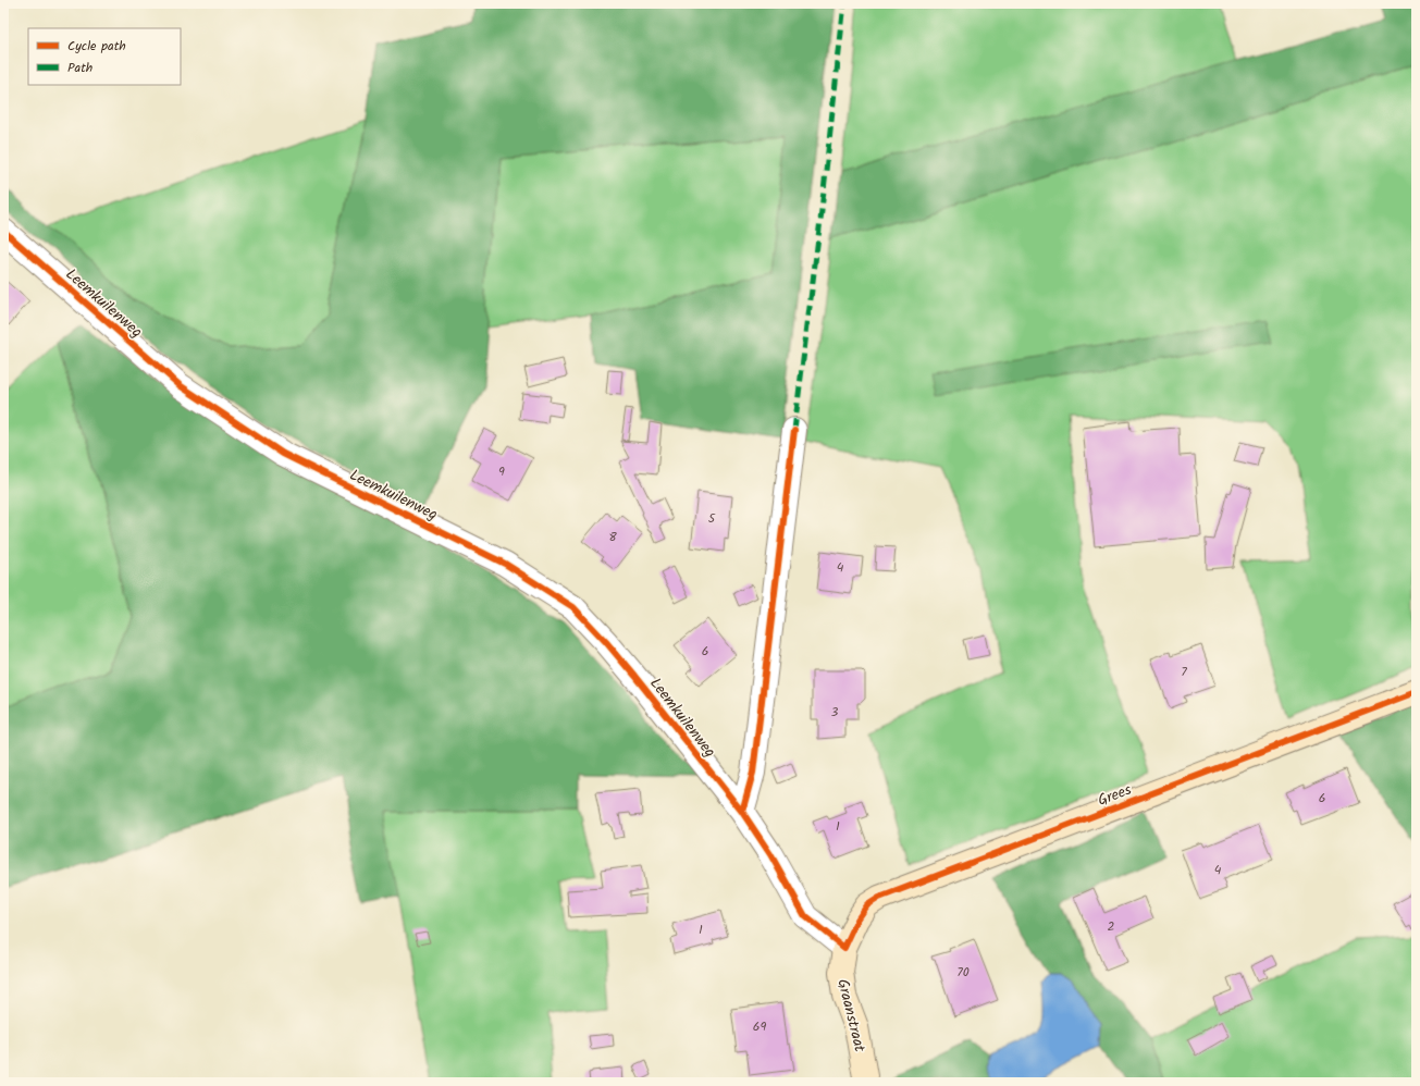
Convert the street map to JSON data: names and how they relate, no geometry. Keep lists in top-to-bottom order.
{
  "streets": {
    "street": ["Leemkuilenweg", "Grees", "Graanstraat"]
  },
  "crossings": [
    ["Leemkuilenweg", "Grees"],
    ["Leemkuilenweg", "Graanstraat"],
    ["Grees", "Graanstraat"]
  ],
  "house_numbers": [
    "9",
    "5",
    "8",
    "4",
    "6",
    "7",
    "3",
    "6",
    "1",
    "4",
    "2",
    "1",
    "70",
    "69"
  ],
  "legend": ["Cycle path", "Path"]
}
